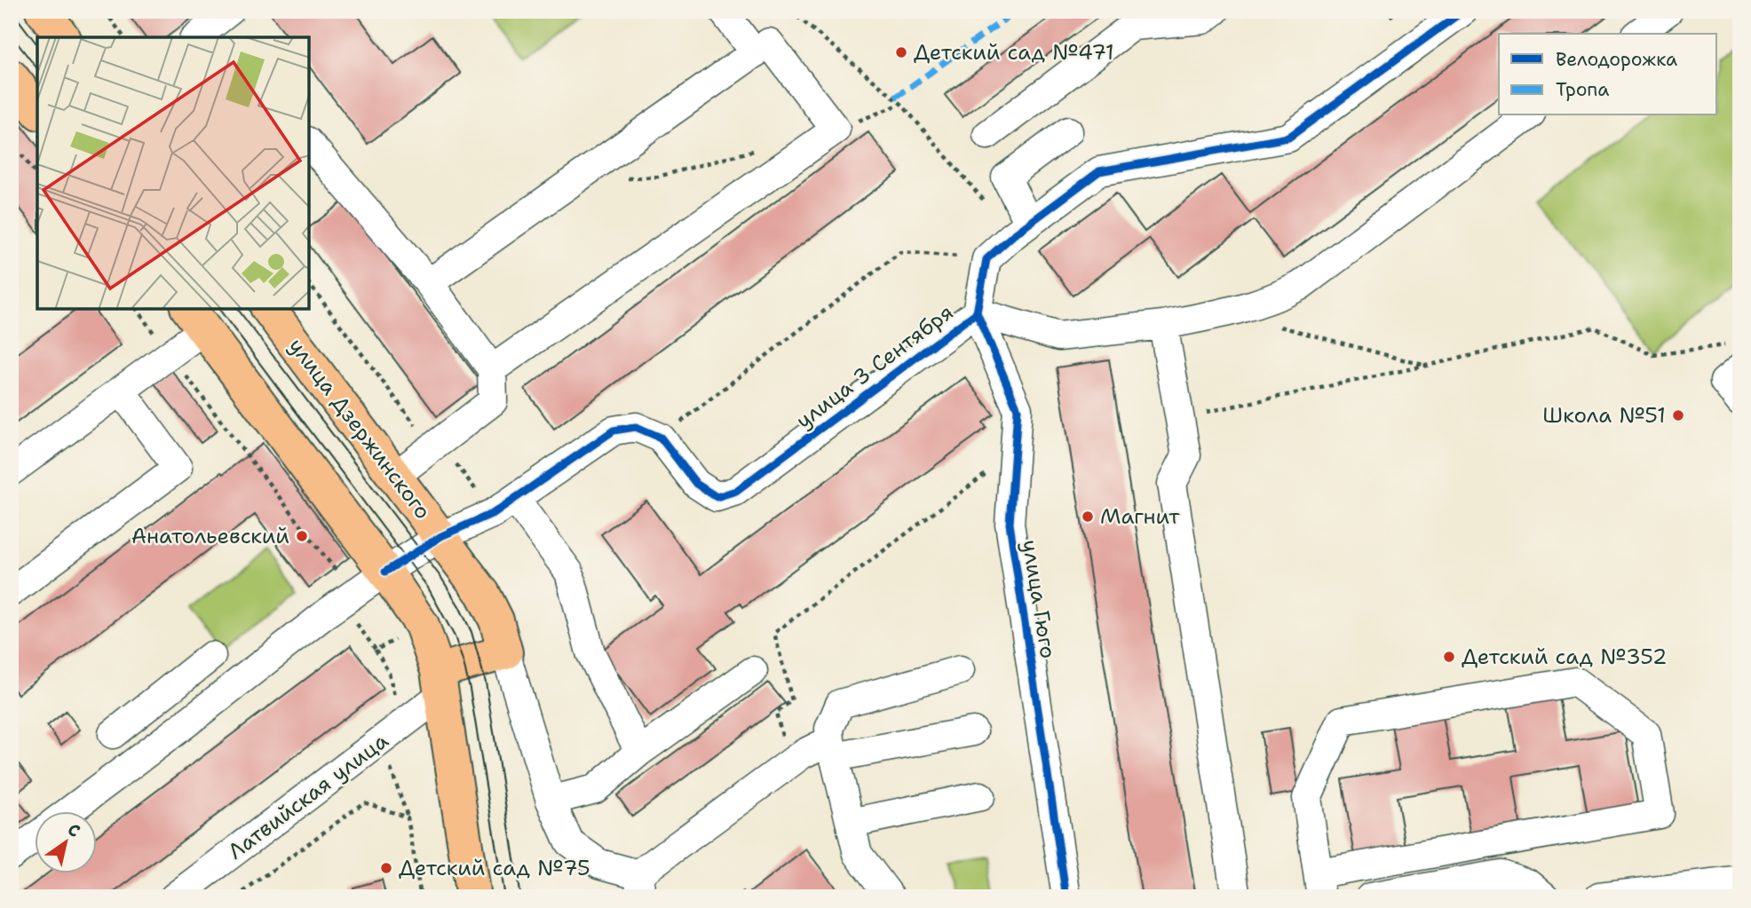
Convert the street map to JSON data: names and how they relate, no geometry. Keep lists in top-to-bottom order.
{
  "streets": {
    "main road": ["улица Дзержинского"],
    "street": ["улица 3 Сентября", "улица Гюго", "Латвийская улица"]
  },
  "crossings": [
    ["улица 3 Сентября", "улица Гюго"]
  ],
  "places": [
    "Детский сад №471",
    "Школа №51",
    "Магнит",
    "Анатольевский",
    "Детский сад №352",
    "Детский сад №75"
  ],
  "legend": ["Велодорожка", "Тропа"],
  "north": "top right"
}
